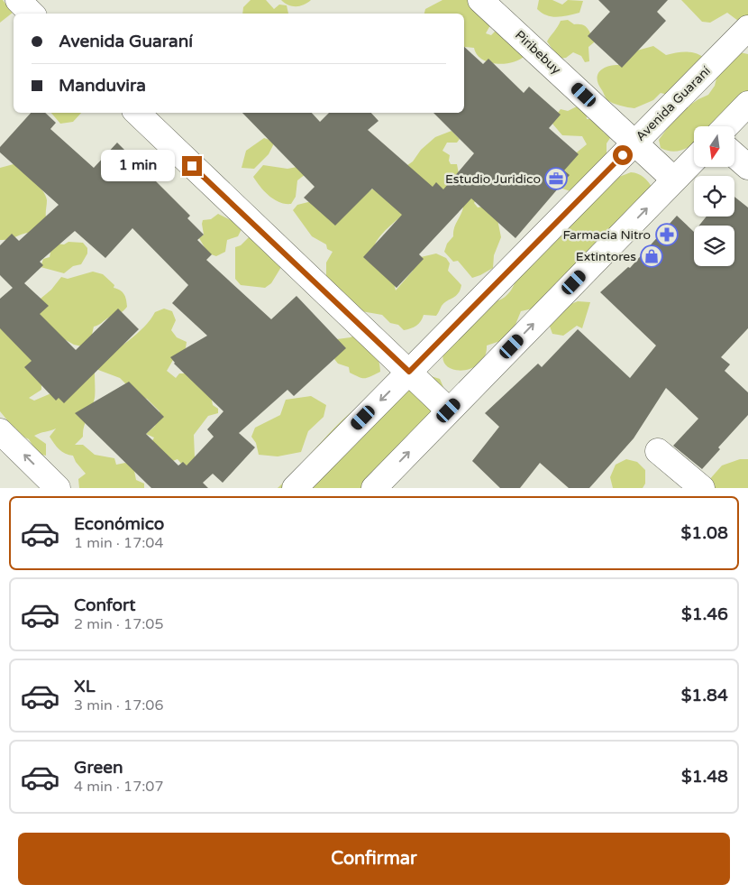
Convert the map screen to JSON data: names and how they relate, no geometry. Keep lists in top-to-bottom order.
{
  "streets": {
    "main road": ["Piribebuy", "Avenida Guaraní"]
  },
  "crossings": [
    ["Piribebuy", "Avenida Guaraní"]
  ],
  "places": {
    "office": ["Estudio Juridico"],
    "pharmacy": ["Farmacia Nitro"],
    "shop": ["Extintores"]
  },
  "north": "bottom",
  "page": {
    "banner": ["Avenida Guaraní", "Manduvira"],
    "bubble": "1 min",
    "list": [
      {
        "name": "Económico",
        "note": "1 min · 17:04",
        "value": "$1.08"
      },
      {
        "name": "Confort",
        "note": "2 min · 17:05",
        "value": "$1.46"
      },
      {
        "name": "XL",
        "note": "3 min · 17:06",
        "value": "$1.84"
      },
      {
        "name": "Green",
        "note": "4 min · 17:07",
        "value": "$1.48"
      }
    ],
    "buttons": "Confirmar"
  }
}
